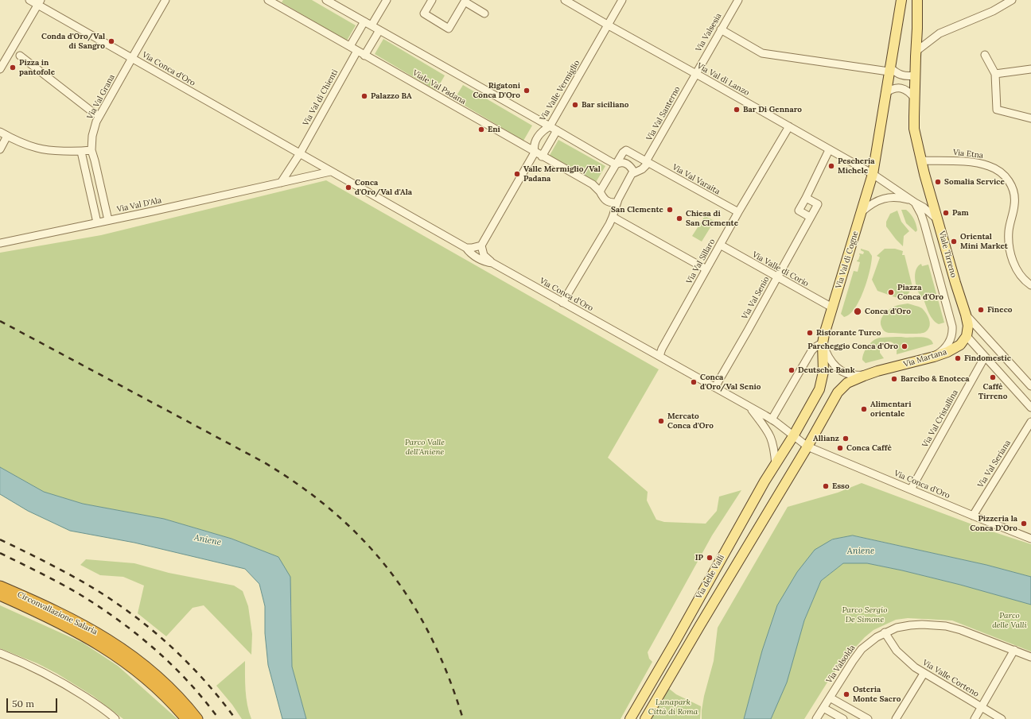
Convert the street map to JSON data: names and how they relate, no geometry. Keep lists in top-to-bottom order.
{
  "streets": {
    "highway": ["Circonvallazione Salaria"],
    "main road": [
      "Viale Tirreno",
      "Via Val di Cogne",
      "Via Martana",
      "Via delle Valli"
    ],
    "street": [
      "Via Valsesia",
      "Via Conca d'Oro",
      "Via Val di Lanzo",
      "Viale Val Padana",
      "Via Valle Vermiglio",
      "Via Val Grana",
      "Via Val di Chienti",
      "Via Val Santerno",
      "Via Etna",
      "Via Val Varaita",
      "Via Val D'Ala",
      "Via Val Sillaro",
      "Via Valle di Corio",
      "Via Val Senio",
      "Via Val Cristallina",
      "Via Val Seriana",
      "Via Valsolda",
      "Via Valle Corteno"
    ]
  },
  "crossings": [
    ["Via Valsesia", "Via Val di Lanzo"],
    ["Via Valsesia", "Via Val Santerno"],
    ["Via Conca d'Oro", "Via Val Grana"],
    ["Via Conca d'Oro", "Via Val di Chienti"],
    ["Via Conca d'Oro", "Via Val D'Ala"],
    ["Via Conca d'Oro", "Via Val Sillaro"],
    ["Via Conca d'Oro", "Via Val Senio"],
    ["Via Conca d'Oro", "Via Val Cristallina"],
    ["Via Conca d'Oro", "Via Val Seriana"],
    ["Via Conca d'Oro", "Via delle Valli"],
    ["Via Val di Lanzo", "Via Valle Vermiglio"],
    ["Via Val di Lanzo", "Via Val Santerno"],
    ["Via Val di Lanzo", "Viale Tirreno"],
    ["Via Val di Lanzo", "Via Val Sillaro"],
    ["Viale Val Padana", "Via Valle Vermiglio"],
    ["Viale Val Padana", "Via Val di Chienti"],
    ["Via Val Grana", "Via Val D'Ala"],
    ["Via Val di Chienti", "Via Val D'Ala"],
    ["Via Val Santerno", "Via Val Varaita"],
    ["Via Etna", "Viale Tirreno"],
    ["Via Val Varaita", "Via Val Sillaro"],
    ["Viale Tirreno", "Via Martana"],
    ["Via Val di Cogne", "Via Valle di Corio"],
    ["Via Val Sillaro", "Via Valle di Corio"],
    ["Via Valle di Corio", "Via Val Senio"],
    ["Via Valsolda", "Via Valle Corteno"]
  ],
  "water": ["Aniene"],
  "parks": [
    "Parco Valle dell'Aniene",
    "Parco Sergio De Simone",
    "Parco delle Valli",
    "Lunapark Città di Roma"
  ],
  "places": [
    "Conda d'Oro/Val di Sangro",
    "Pizza in pantofole",
    "Rigatoni Conca D'Oro",
    "Palazzo BA",
    "Bar siciliano",
    "Bar Di Gennaro",
    "Eni",
    "Pescheria Michele",
    "Valle Mermiglio/Val Padana",
    "Somalia Service",
    "Conca d'Oro/Val d'Ala",
    "San Clemente",
    "Pam",
    "Chiesa di San Clemente",
    "Oriental Mini Market",
    "Piazza Conca d'Oro",
    "Fineco",
    "Conca d'Oro",
    "Ristorante Turco",
    "Parcheggio Conca d'Oro",
    "Findomestic",
    "Deutsche Bank",
    "Caffè Tirreno",
    "Barcibo & Enoteca",
    "Conca d'Oro/Val Senio",
    "Alimentari orientale",
    "Mercato Conca d'Oro",
    "Allianz",
    "Conca Caffè",
    "Esso",
    "Pizzeria la Conca D‘Oro",
    "IP",
    "Osteria Monte Sacro"
  ],
  "scale_bar": "50 m"
}
